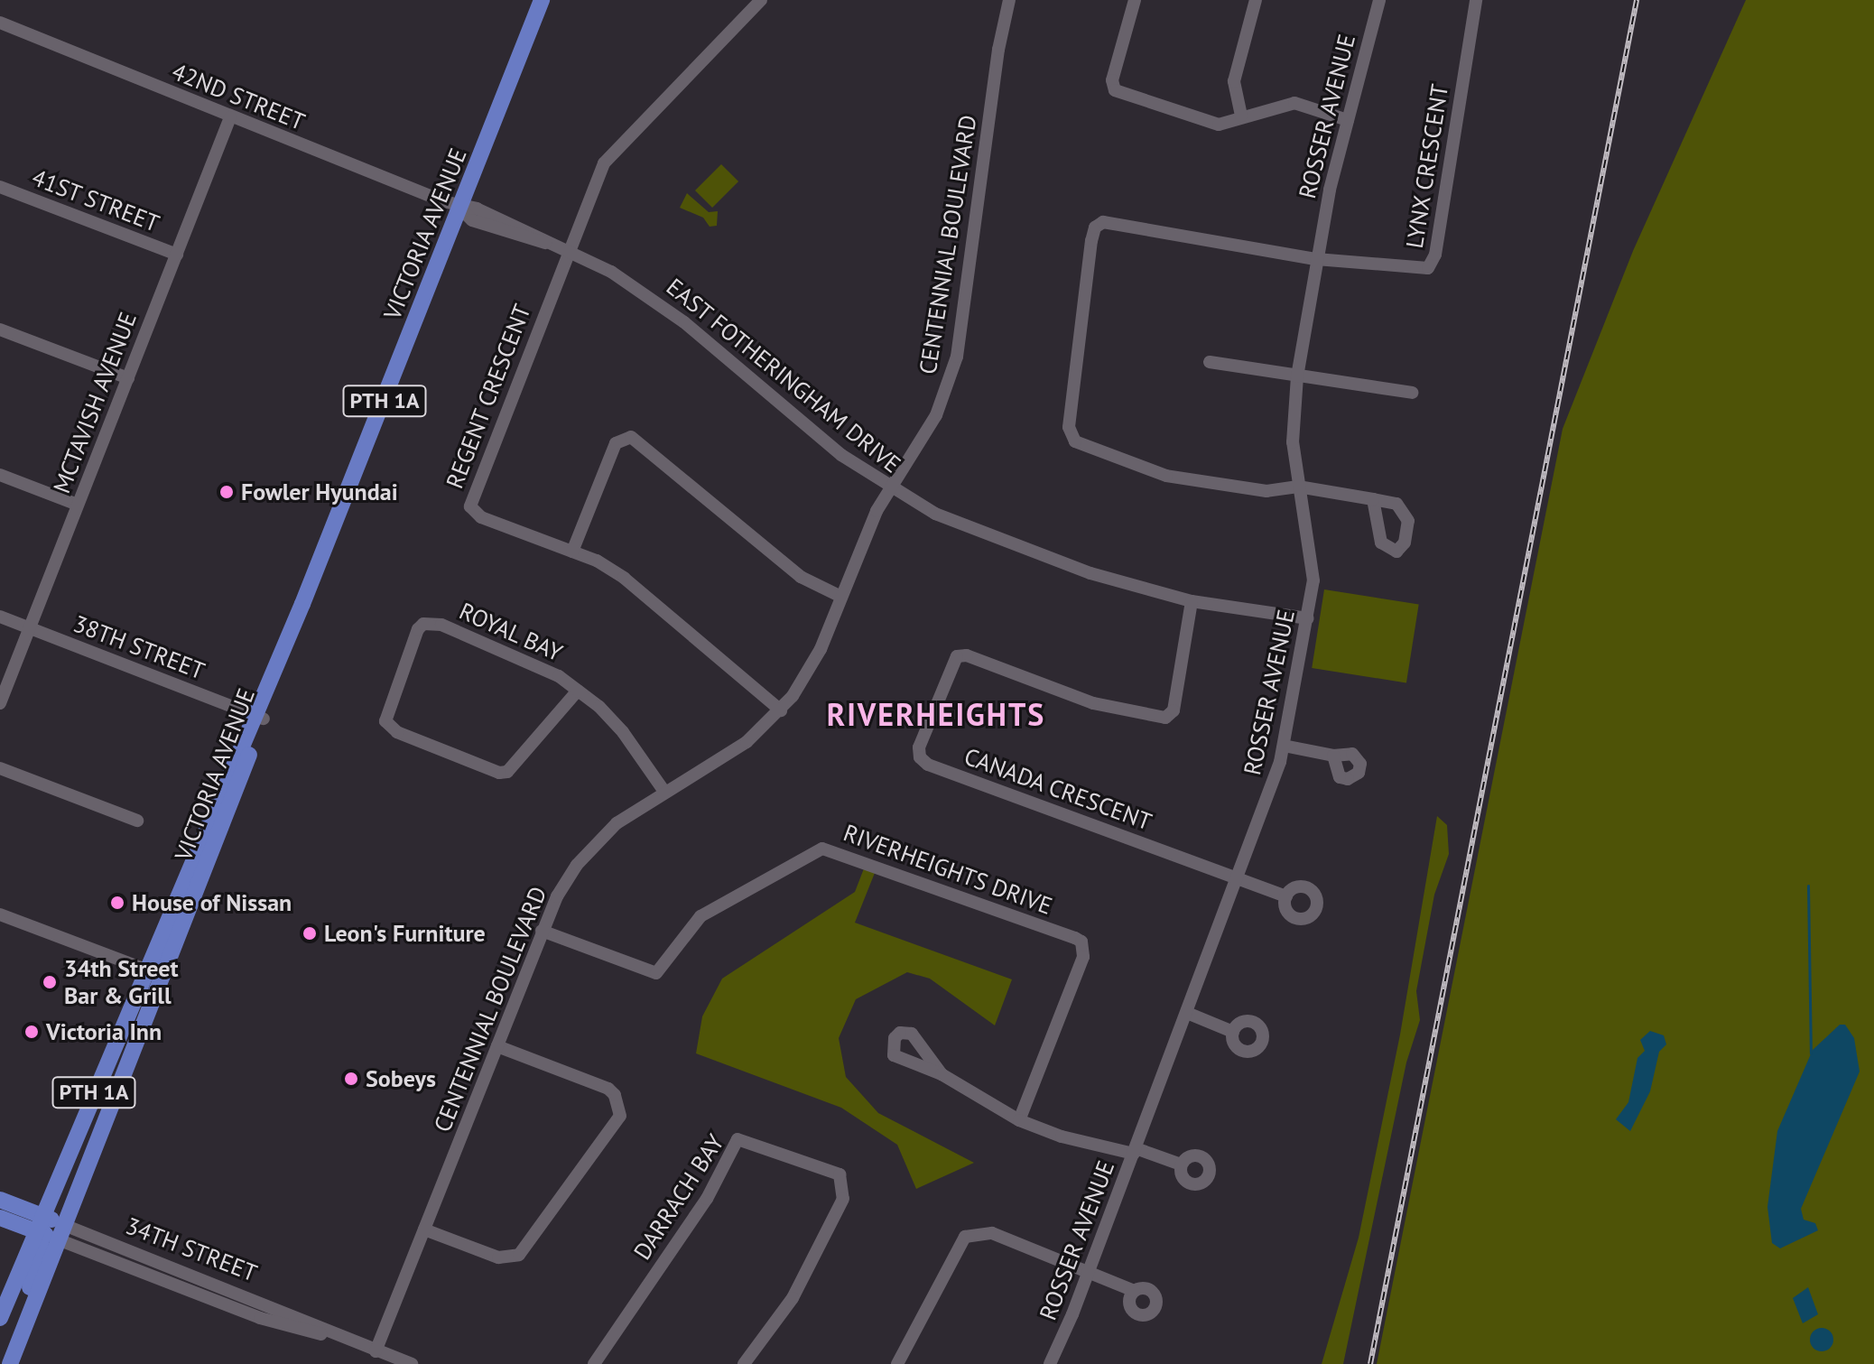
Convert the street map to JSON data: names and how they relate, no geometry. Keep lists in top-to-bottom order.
{
  "streets": {
    "main road": ["VICTORIA AVENUE", "PTH 1A", "34TH STREET"],
    "street": [
      "42ND STREET",
      "ROSSER AVENUE",
      "LYNX CRESCENT",
      "41ST STREET",
      "CENTENNIAL BOULEVARD",
      "EAST FOTHERINGHAM DRIVE",
      "REGENT CRESCENT",
      "MCTAVISH AVENUE",
      "ROYAL BAY",
      "38TH STREET",
      "CANADA CRESCENT",
      "RIVERHEIGHTS DRIVE",
      "DARRACH BAY"
    ]
  },
  "crossings": [
    ["42ND STREET", "VICTORIA AVENUE"],
    ["42ND STREET", "EAST FOTHERINGHAM DRIVE"],
    ["42ND STREET", "MCTAVISH AVENUE"],
    ["ROSSER AVENUE", "LYNX CRESCENT"],
    ["ROSSER AVENUE", "EAST FOTHERINGHAM DRIVE"],
    ["ROSSER AVENUE", "CANADA CRESCENT"],
    ["41ST STREET", "MCTAVISH AVENUE"],
    ["VICTORIA AVENUE", "EAST FOTHERINGHAM DRIVE"],
    ["VICTORIA AVENUE", "38TH STREET"],
    ["VICTORIA AVENUE", "34TH STREET"],
    ["CENTENNIAL BOULEVARD", "EAST FOTHERINGHAM DRIVE"],
    ["CENTENNIAL BOULEVARD", "REGENT CRESCENT"],
    ["CENTENNIAL BOULEVARD", "ROYAL BAY"],
    ["CENTENNIAL BOULEVARD", "RIVERHEIGHTS DRIVE"],
    ["CENTENNIAL BOULEVARD", "34TH STREET"],
    ["EAST FOTHERINGHAM DRIVE", "REGENT CRESCENT"],
    ["EAST FOTHERINGHAM DRIVE", "CANADA CRESCENT"],
    ["MCTAVISH AVENUE", "38TH STREET"]
  ],
  "districts": ["RIVERHEIGHTS"],
  "places": [
    "Fowler Hyundai",
    "House of Nissan",
    "Leon's Furniture",
    "34th Street Bar & Grill",
    "Victoria Inn",
    "Sobeys"
  ]
}
